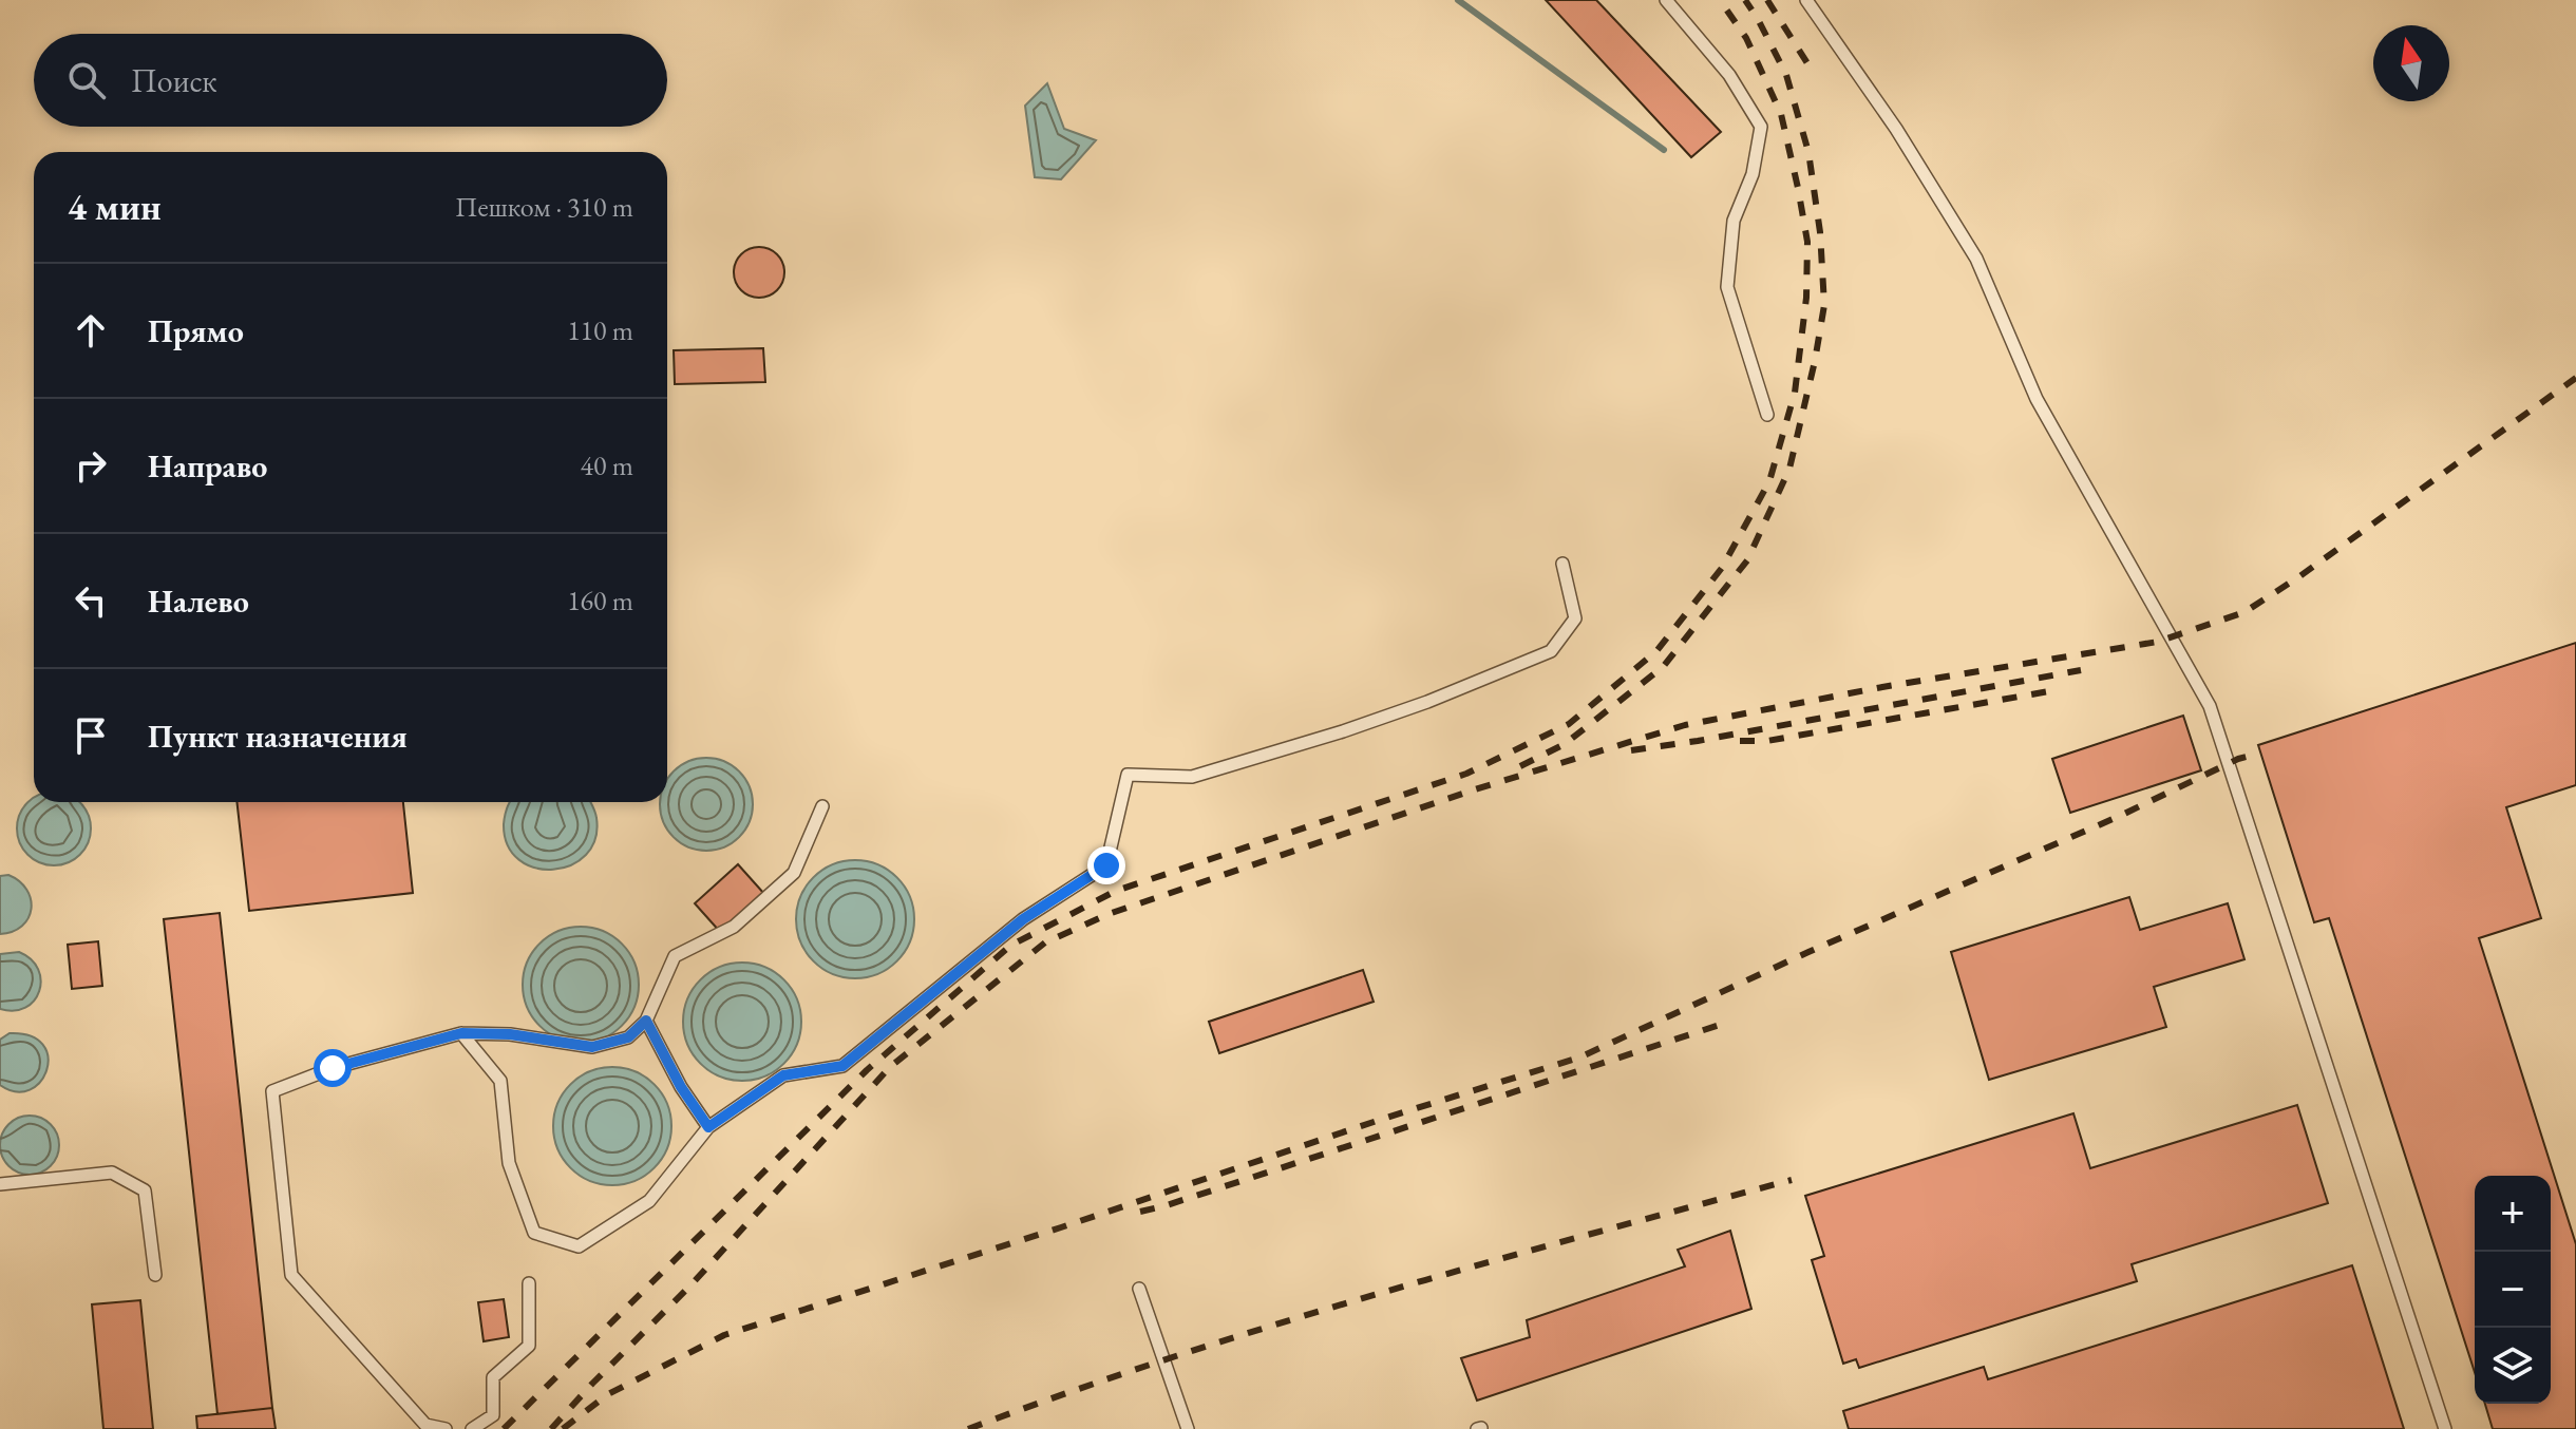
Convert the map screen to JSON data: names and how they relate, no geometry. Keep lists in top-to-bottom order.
{
  "north": "top",
  "page": {
    "search": "Поиск",
    "heading": ["4 мин", "Пешком · 310 m"],
    "list": [
      ["Прямо", "110 m"],
      ["Направо", "40 m"],
      ["Налево", "160 m"],
      "Пункт назначения"
    ],
    "map_buttons": ["+", "−"]
  }
}
